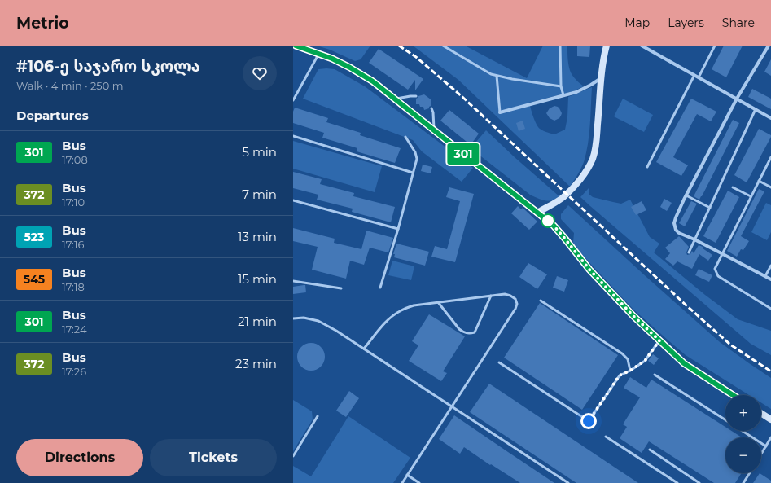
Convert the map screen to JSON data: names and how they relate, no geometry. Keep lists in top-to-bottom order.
{
  "lines": ["bus line 301"],
  "page": {
    "header": "Metrio",
    "nav": ["Map", "Layers", "Share"],
    "heading": [
      ["#106-ე საჯარო სკოლა", "Walk · 4 min · 250 m"],
      "Departures"
    ],
    "on_map": "301",
    "list": [
      {
        "mark": "301",
        "name": "Bus",
        "note": "17:08",
        "value": "5 min"
      },
      {
        "mark": "372",
        "name": "Bus",
        "note": "17:10",
        "value": "7 min"
      },
      {
        "mark": "523",
        "name": "Bus",
        "note": "17:16",
        "value": "13 min"
      },
      {
        "mark": "545",
        "name": "Bus",
        "note": "17:18",
        "value": "15 min"
      },
      {
        "mark": "301",
        "name": "Bus",
        "note": "17:24",
        "value": "21 min"
      },
      {
        "mark": "372",
        "name": "Bus",
        "note": "17:26",
        "value": "23 min"
      }
    ],
    "map_buttons": ["+", "−"],
    "buttons": ["Directions", "Tickets"]
  }
}
